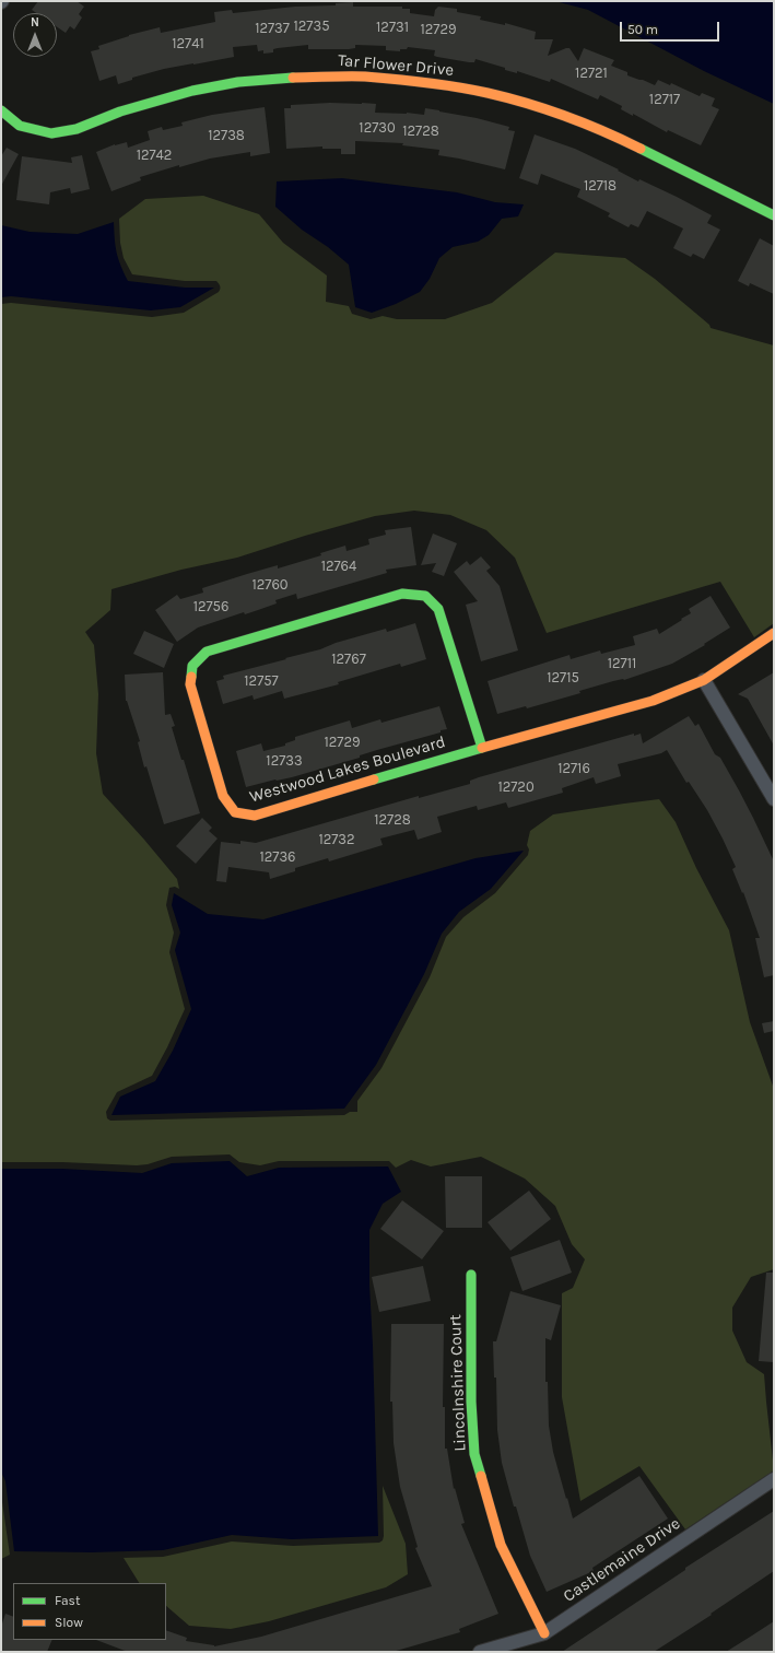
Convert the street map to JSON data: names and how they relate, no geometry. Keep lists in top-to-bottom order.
{
  "streets": {
    "street": [
      "Tar Flower Drive",
      "Westwood Lakes Boulevard",
      "Lincolnshire Court",
      "Castlemaine Drive"
    ]
  },
  "crossings": [
    ["Lincolnshire Court", "Castlemaine Drive"]
  ],
  "house_numbers": [
    "12735",
    "12731",
    "12737",
    "12729",
    "12741",
    "12721",
    "12717",
    "12730",
    "12728",
    "12738",
    "12742",
    "12718",
    "12764",
    "12760",
    "12756",
    "12767",
    "12711",
    "12715",
    "12757",
    "12729",
    "12733",
    "12716",
    "12720",
    "12728",
    "12732",
    "12736"
  ],
  "legend": ["Fast", "Slow"],
  "scale_bar": "50 m",
  "north": "top"
}
